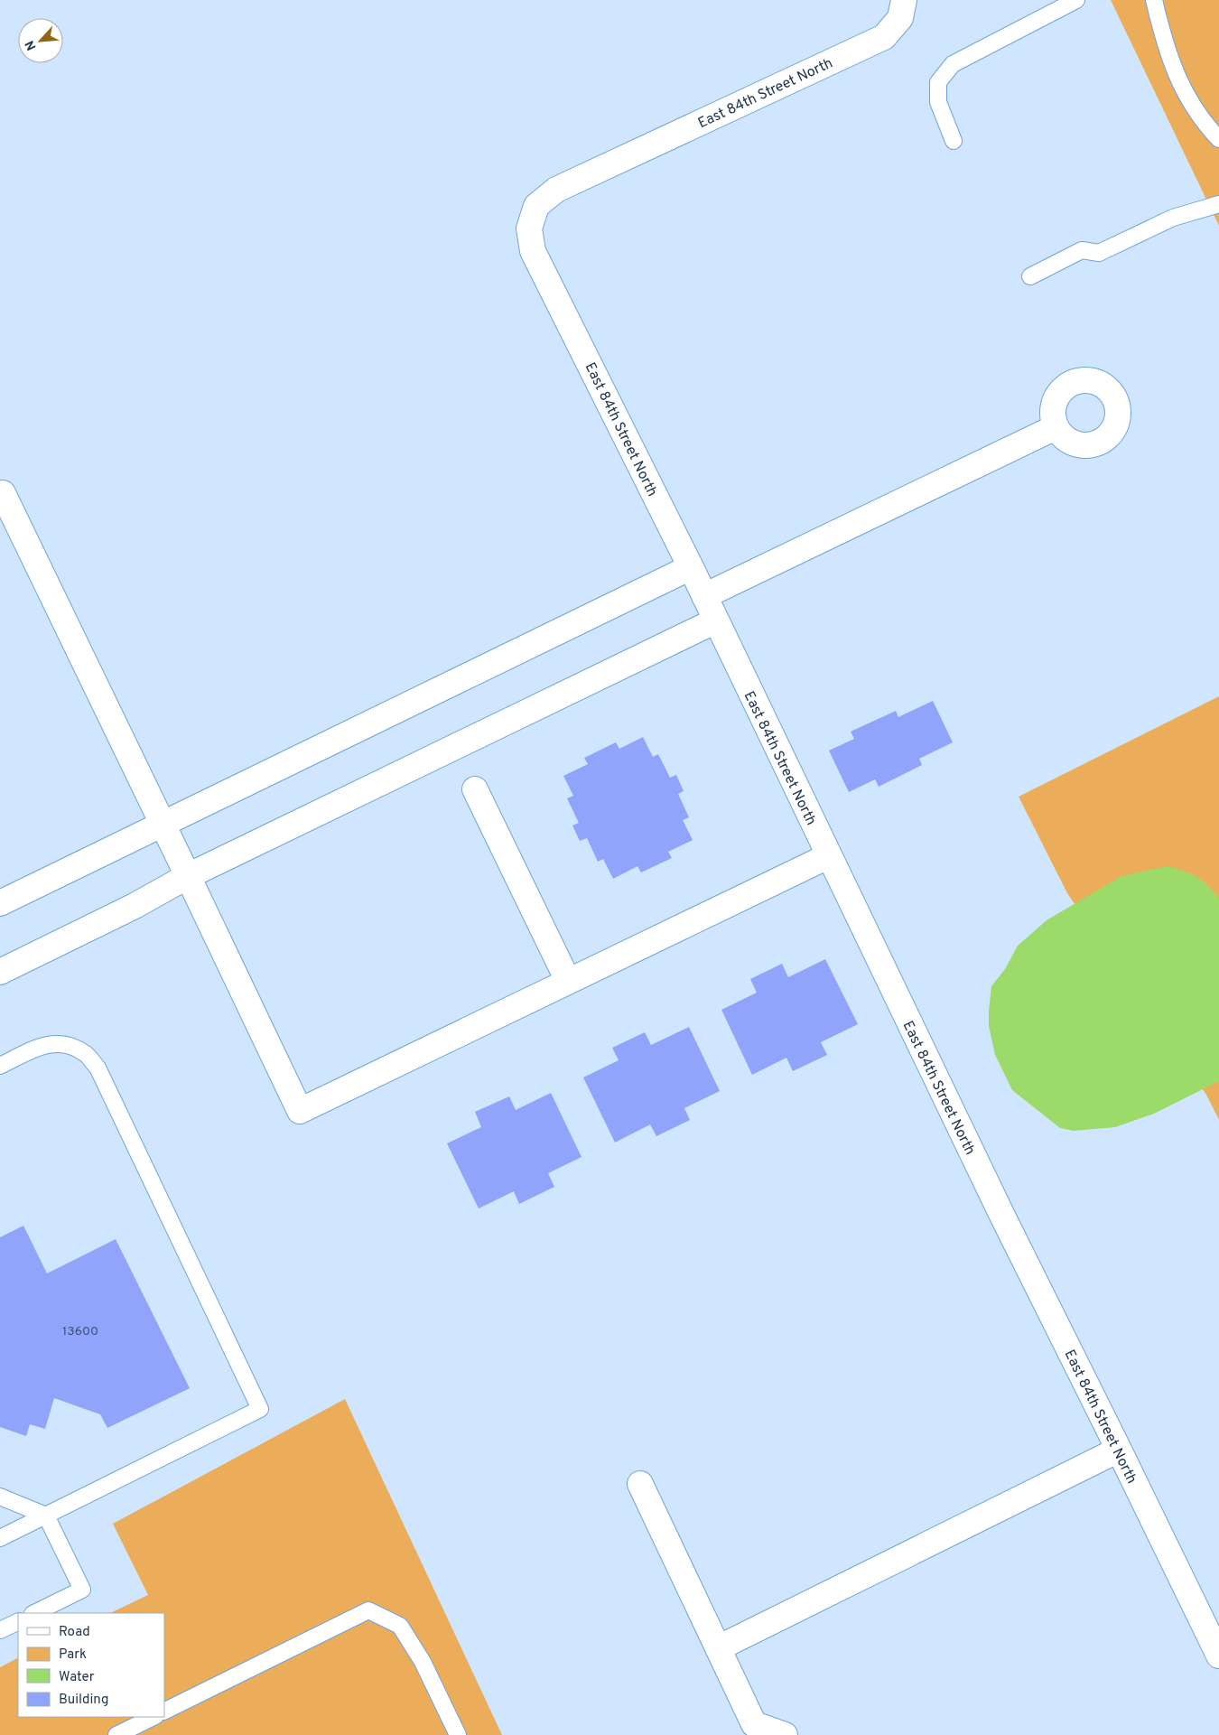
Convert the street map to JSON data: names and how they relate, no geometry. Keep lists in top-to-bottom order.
{
  "streets": {
    "street": ["East 84th Street North"]
  },
  "house_numbers": ["13600"],
  "legend": [
    "Road",
    "Park",
    "Water",
    "Building"
  ],
  "north": "bottom left"
}
